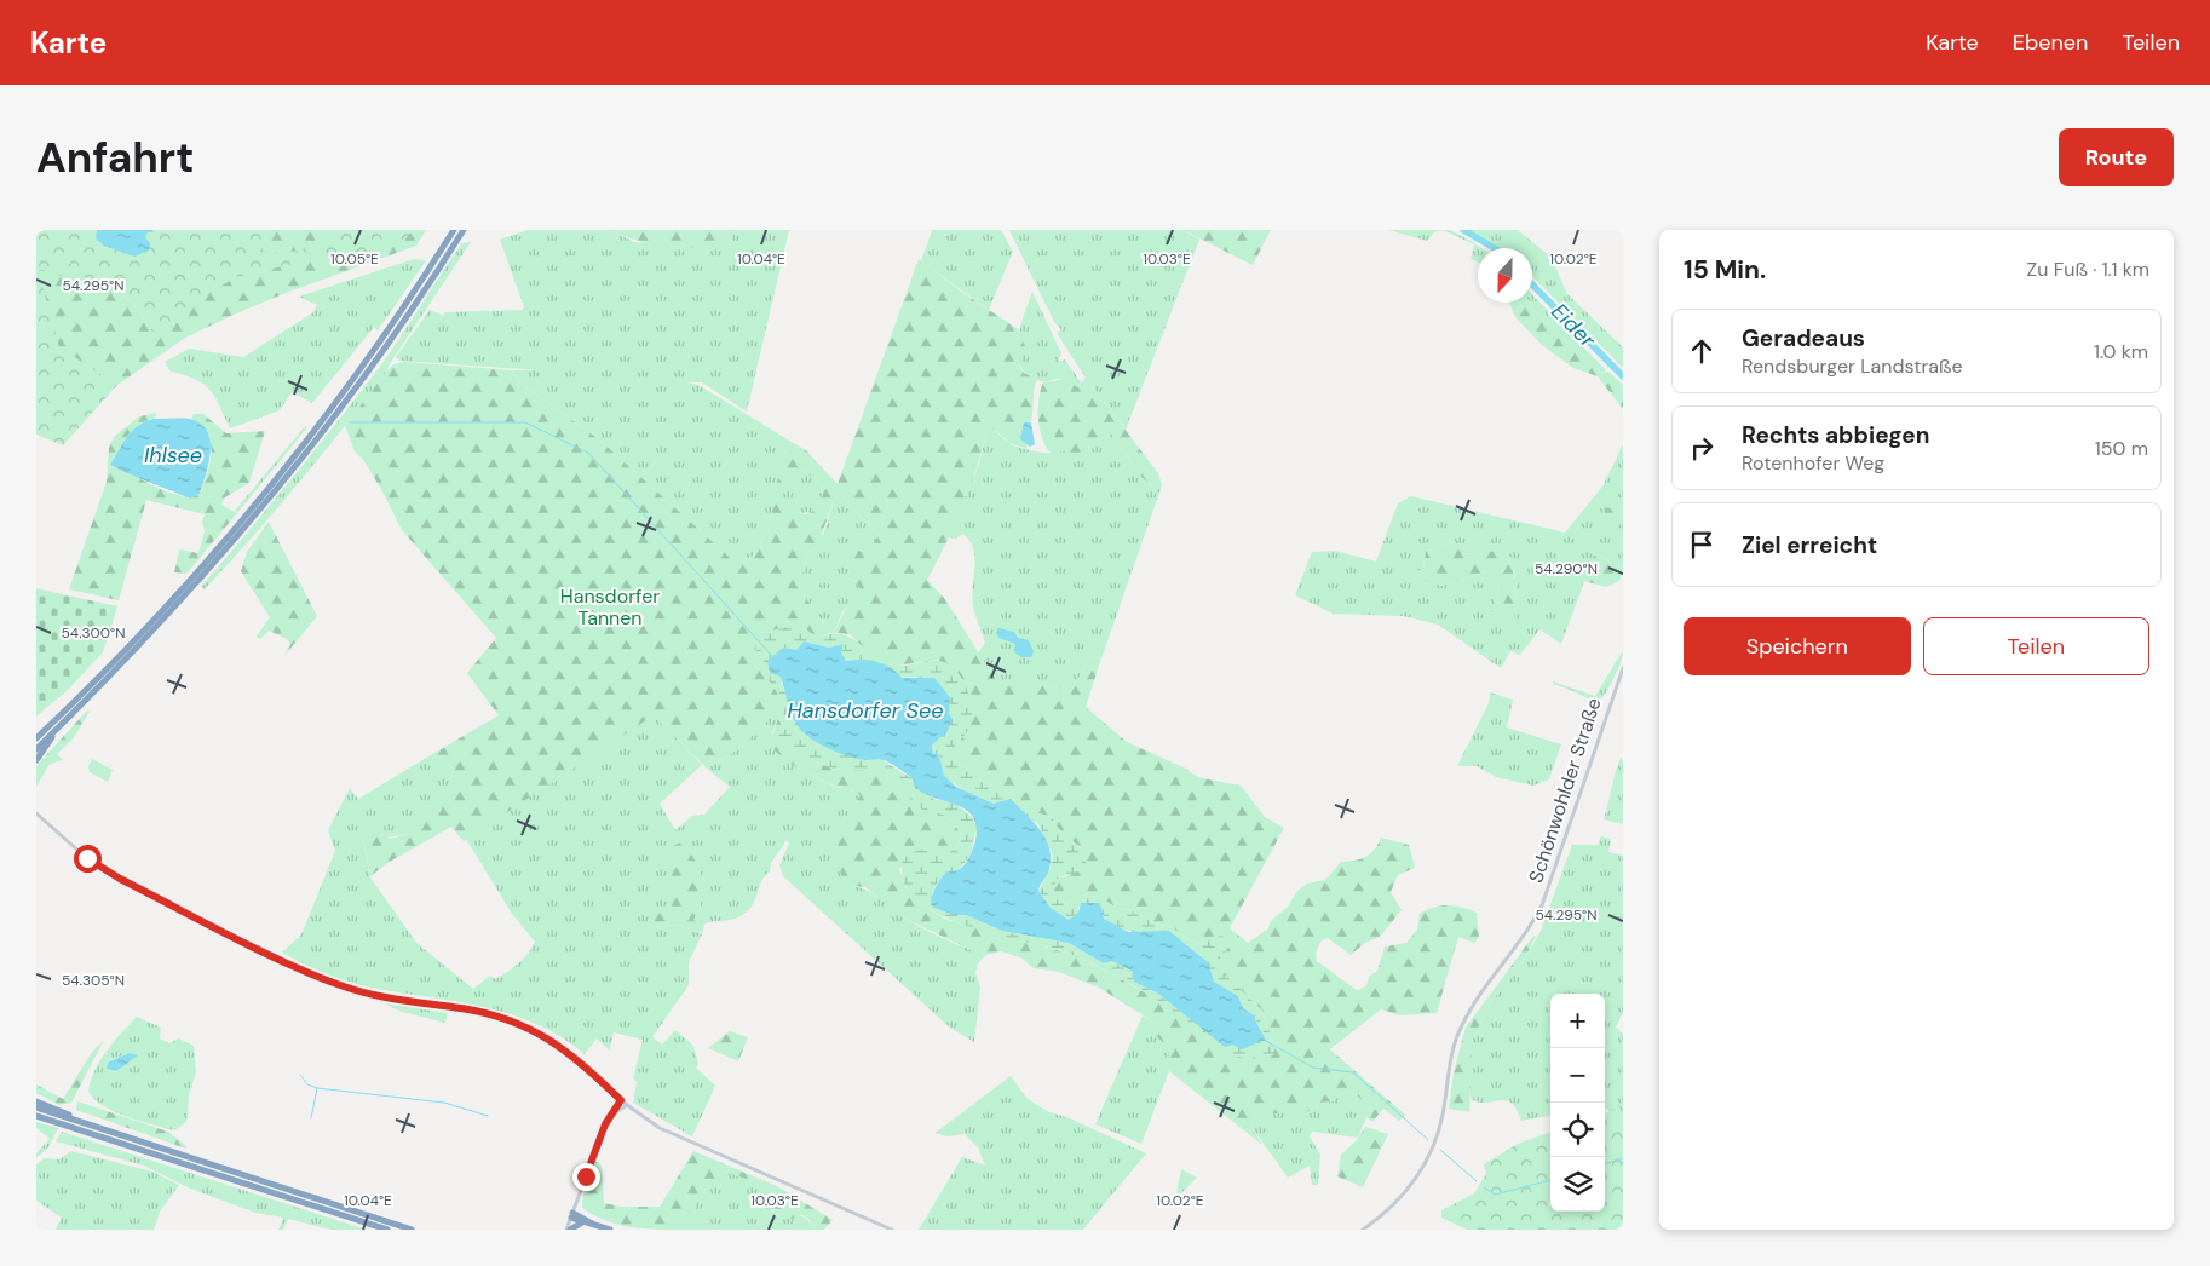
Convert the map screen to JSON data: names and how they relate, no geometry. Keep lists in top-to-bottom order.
{
  "streets": {
    "street": ["Schönwohlder Straße"]
  },
  "water": ["Eider", "Ihlsee", "Hansdorfer See"],
  "parks": ["Hansdorfer Tannen"],
  "north": "bottom",
  "page": {
    "header": "Karte",
    "nav": ["Karte", "Ebenen", "Teilen"],
    "buttons": [
      "Route",
      ["Speichern", "Teilen"]
    ],
    "title": "Anfahrt",
    "heading": ["15 Min.", "Zu Fuß · 1.1 km"],
    "list": [
      ["Geradeaus", "Rendsburger Landstraße", "1.0 km"],
      ["Rechts abbiegen", "Rotenhofer Weg", "150 m"],
      "Ziel erreicht"
    ],
    "map_buttons": ["+", "−"]
  },
  "coordinates": [
    "10.05°E",
    "10.04°E",
    "10.03°E",
    "10.02°E",
    "54.295°N",
    "54.290°N",
    "54.300°N",
    "54.305°N"
  ]
}
